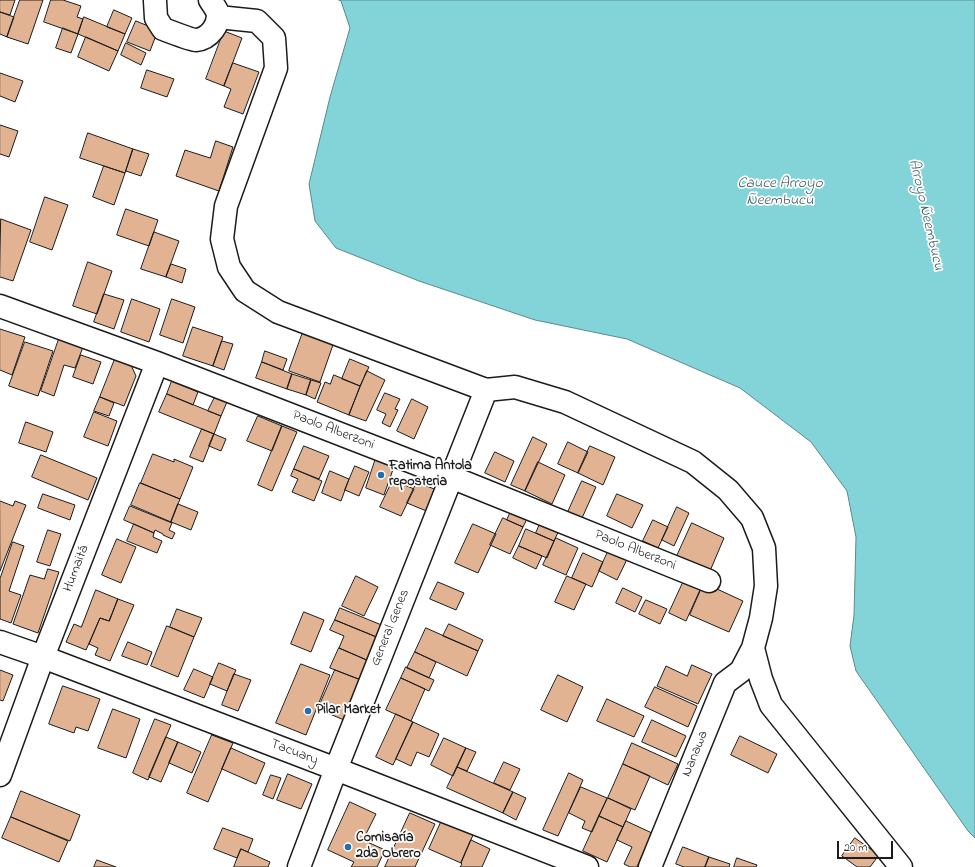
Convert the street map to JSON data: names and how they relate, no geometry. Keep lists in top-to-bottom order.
{
  "streets": {
    "street": [
      "Paolo Alberzoni",
      "Humaitá",
      "General Genes",
      "Tacuary",
      "Nanawa"
    ]
  },
  "crossings": [
    ["Paolo Alberzoni", "Humaitá"],
    ["Paolo Alberzoni", "General Genes"],
    ["Humaitá", "Tacuary"],
    ["General Genes", "Tacuary"],
    ["General Genes", "Nanawa"]
  ],
  "water": ["Cauce Arroyo Ñeembucu", "Arroyo Ñeembucu"],
  "places": ["Fatima Antola reposteria", "Pilar Market", "Comisaría 2da Obrero"],
  "scale_bar": "20 m"
}
